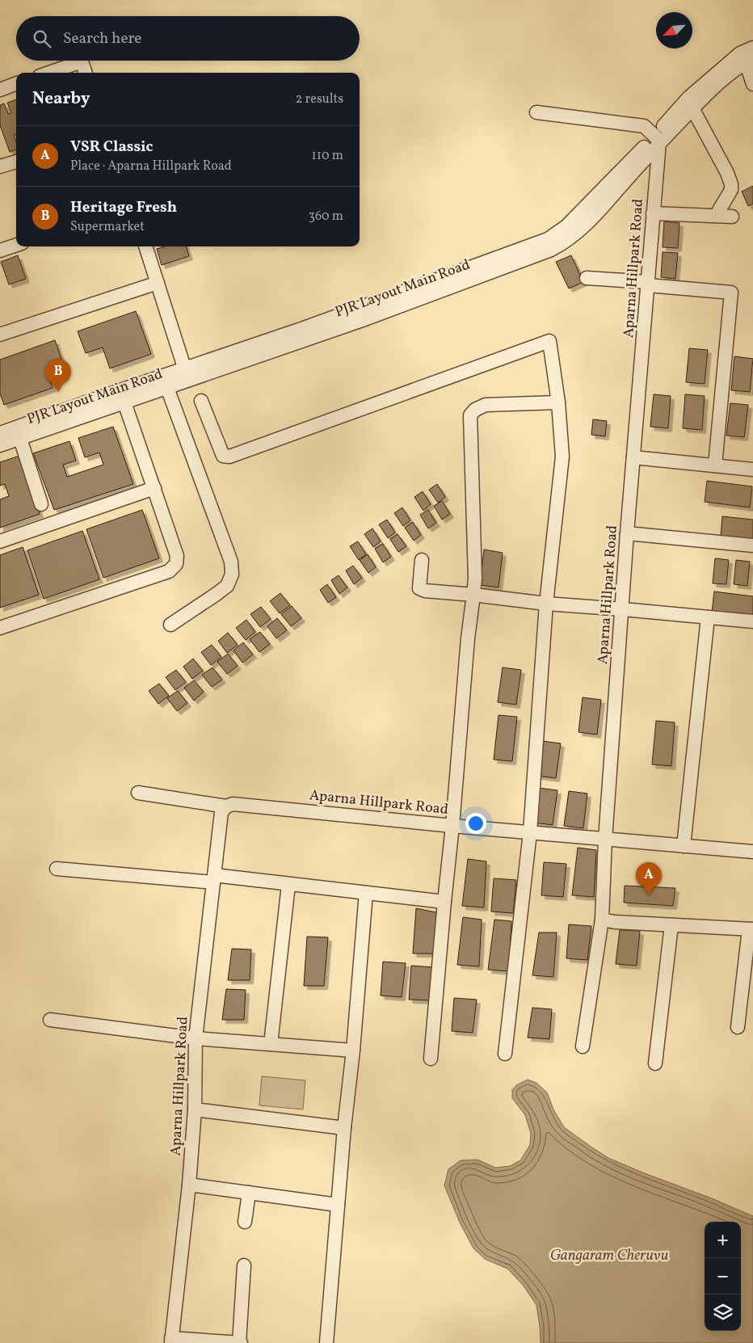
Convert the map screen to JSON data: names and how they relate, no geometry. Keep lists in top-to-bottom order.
{
  "streets": {
    "street": ["Aparna Hillpark Road", "PJR Layout Main Road"]
  },
  "crossings": [
    ["Aparna Hillpark Road", "PJR Layout Main Road"]
  ],
  "water": ["Gangaram Cheruvu"],
  "north": "bottom left",
  "page": {
    "search": "Search here",
    "heading": ["Nearby", "2 results"],
    "list": [
      {
        "mark": "A",
        "name": "VSR Classic",
        "note": "Place · Aparna Hillpark Road",
        "value": "110 m"
      },
      {
        "mark": "B",
        "name": "Heritage Fresh",
        "note": "Supermarket",
        "value": "360 m"
      }
    ],
    "pins": ["B", "A"],
    "map_buttons": ["+", "−"]
  }
}
